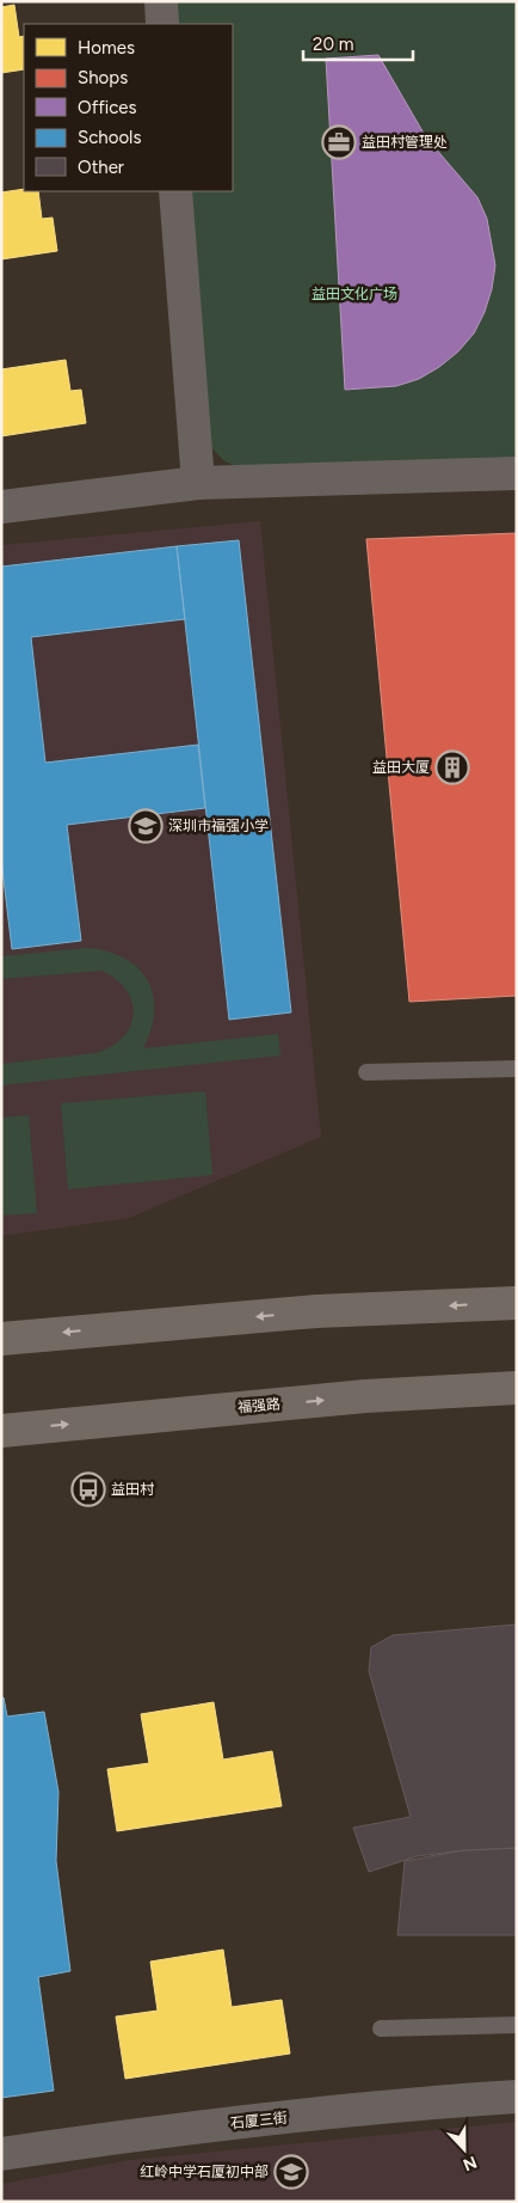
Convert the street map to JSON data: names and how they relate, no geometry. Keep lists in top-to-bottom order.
{
  "streets": {
    "main road": ["福强路"],
    "street": ["石厦三街"]
  },
  "parks": ["益田文化广场"],
  "places": {
    "office": ["益田村管理处"],
    "building": ["益田大厦"],
    "school or university": ["深圳市福强小学", "红岭中学石厦初中部"],
    "bus stop": ["益田村"]
  },
  "legend": [
    "Homes",
    "Shops",
    "Offices",
    "Schools",
    "Other"
  ],
  "scale_bar": "20 m",
  "north": "bottom"
}
